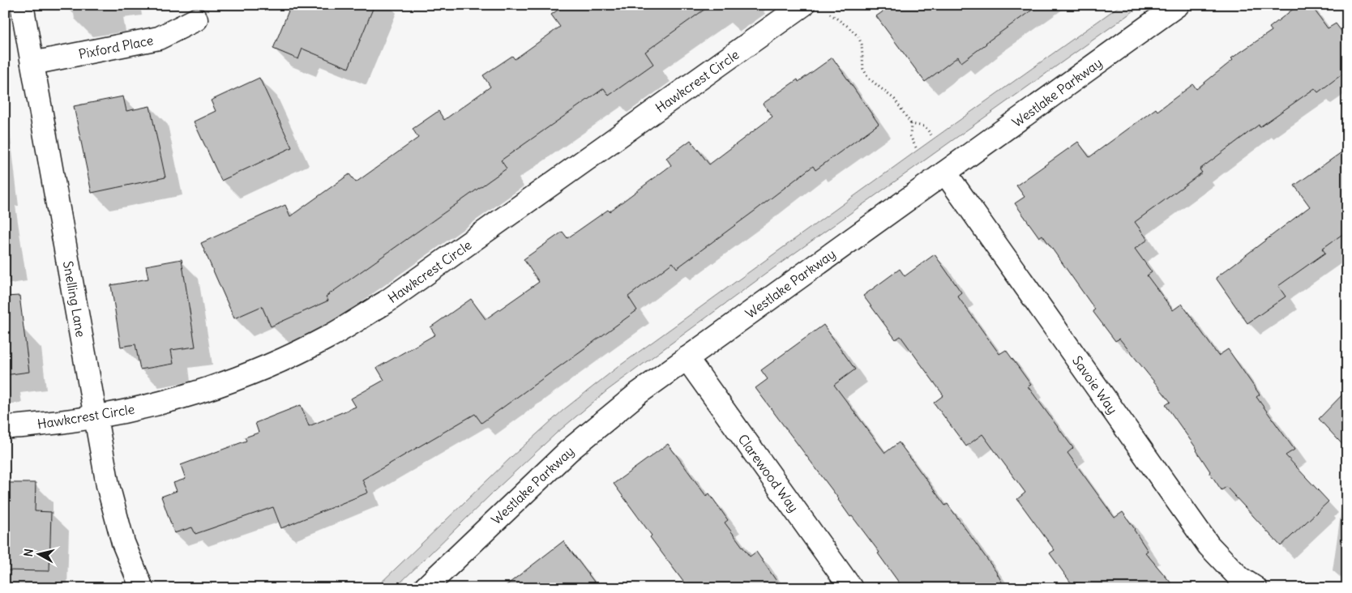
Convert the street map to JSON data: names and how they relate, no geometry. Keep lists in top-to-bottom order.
{
  "streets": {
    "street": [
      "Pixford Place",
      "Hawkcrest Circle",
      "Westlake Parkway",
      "Snelling Lane",
      "Savoie Way",
      "Clarewood Way"
    ]
  },
  "crossings": [
    ["Pixford Place", "Snelling Lane"],
    ["Hawkcrest Circle", "Snelling Lane"],
    ["Westlake Parkway", "Savoie Way"],
    ["Westlake Parkway", "Clarewood Way"]
  ],
  "north": "left"
}
